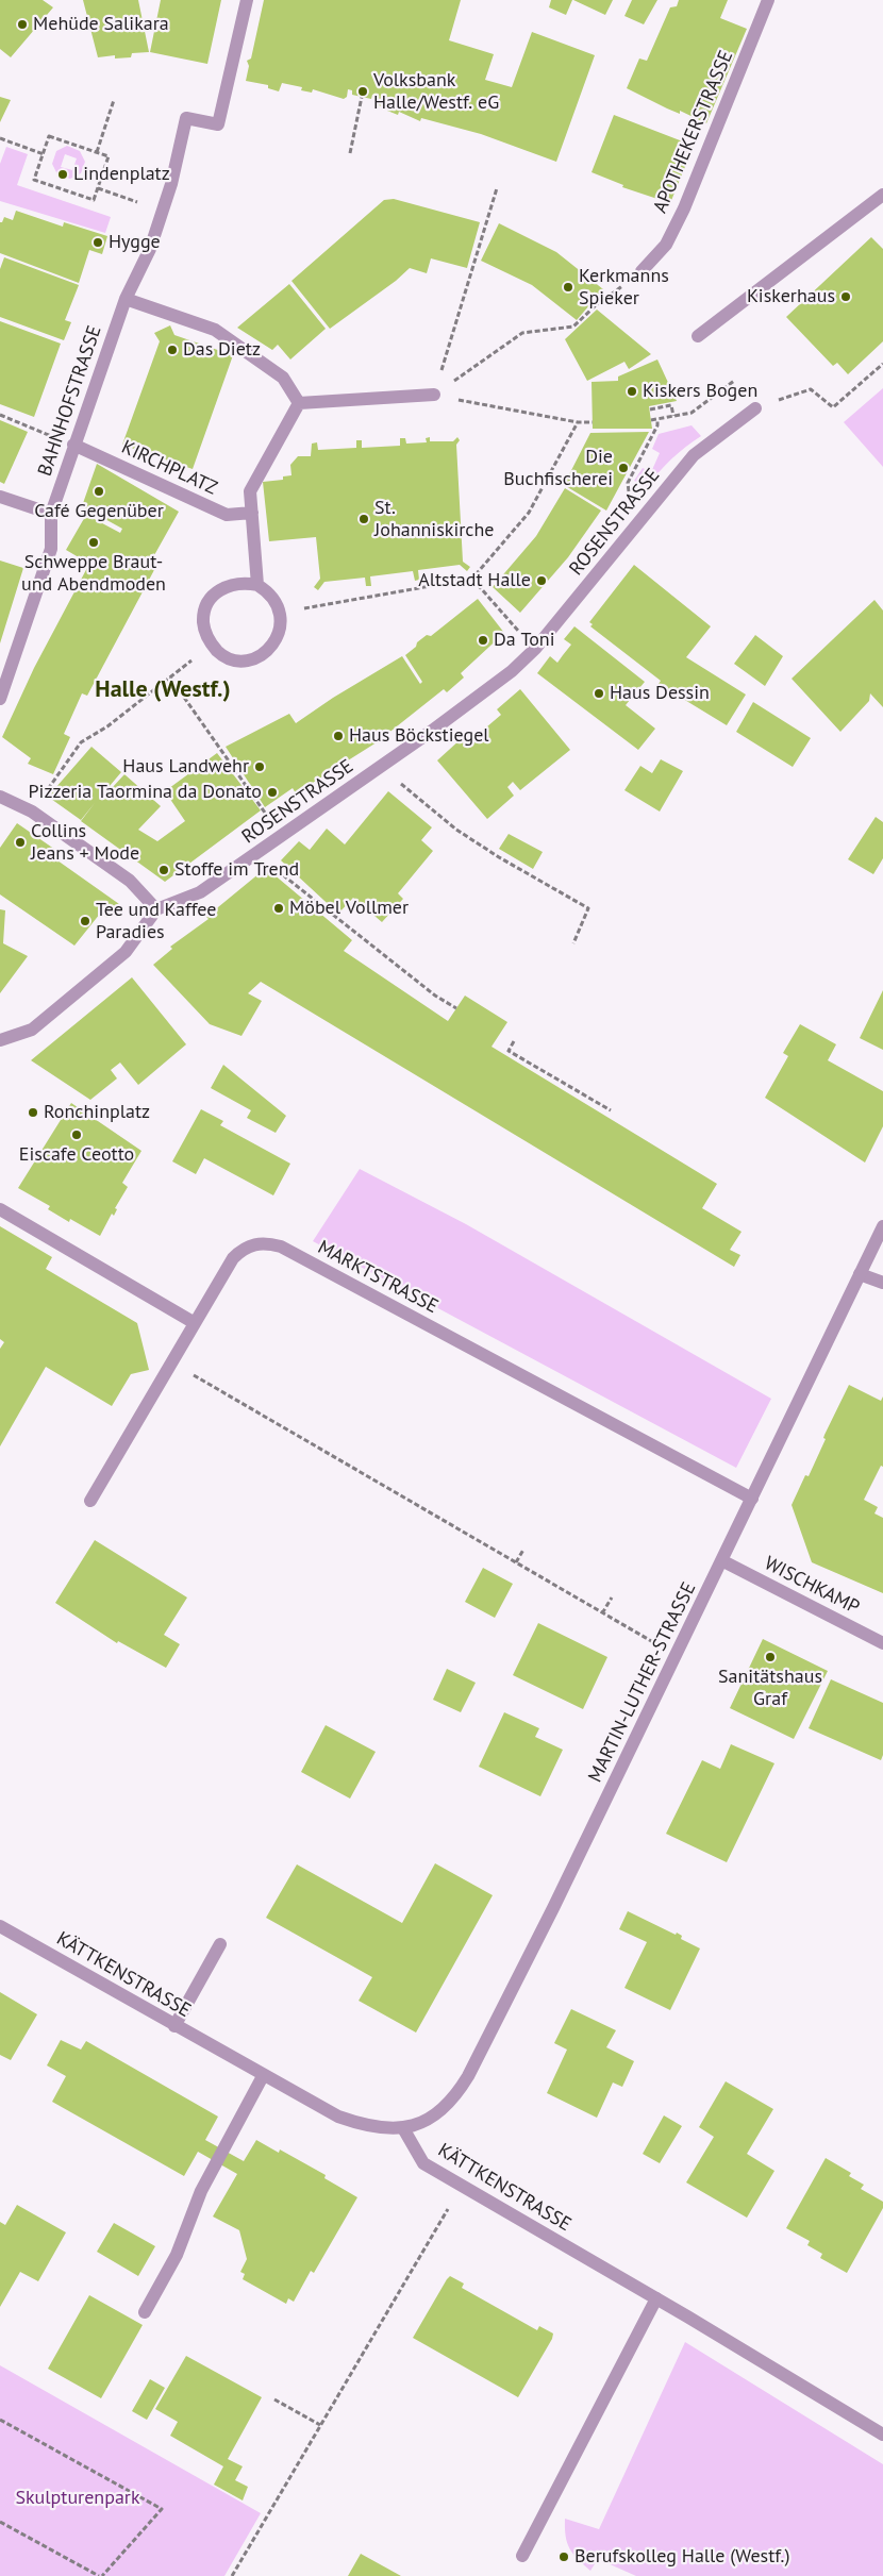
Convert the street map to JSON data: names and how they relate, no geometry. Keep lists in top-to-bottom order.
{
  "streets": {
    "street": [
      "APOTHEKERSTRASSE",
      "BAHNHOFSTRASSE",
      "KIRCHPLATZ",
      "ROSENSTRASSE",
      "MARKTSTRASSE",
      "WISCHKAMP",
      "MARTIN-LUTHER-STRASSE",
      "KÄTTKENSTRASSE"
    ]
  },
  "crossings": [
    ["BAHNHOFSTRASSE", "KIRCHPLATZ"],
    ["MARKTSTRASSE", "MARTIN-LUTHER-STRASSE"],
    ["WISCHKAMP", "MARTIN-LUTHER-STRASSE"],
    ["MARTIN-LUTHER-STRASSE", "KÄTTKENSTRASSE"]
  ],
  "districts": ["Halle (Westf.)"],
  "parks": ["Skulpturenpark"],
  "places": [
    "Mehüde Salikara",
    "Volksbank Halle/Westf. eG",
    "Lindenplatz",
    "Hygge",
    "Kerkmanns Spieker",
    "Kiskerhaus",
    "Das Dietz",
    "Kiskers Bogen",
    "Die Buchfischerei",
    "Café Gegenüber",
    "St. Johanniskirche",
    "Schweppe Braut- und Abendmoden",
    "Altstadt Halle",
    "Da Toni",
    "Haus Dessin",
    "Haus Böckstiegel",
    "Haus Landwehr",
    "Pizzeria Taormina da Donato",
    "Collins Jeans + Mode",
    "Stoffe im Trend",
    "Möbel Vollmer",
    "Tee und Kaffee Paradies",
    "Ronchinplatz",
    "Eiscafe Ceotto",
    "Sanitätshaus Graf",
    "Berufskolleg Halle (Westf.)"
  ]
}
